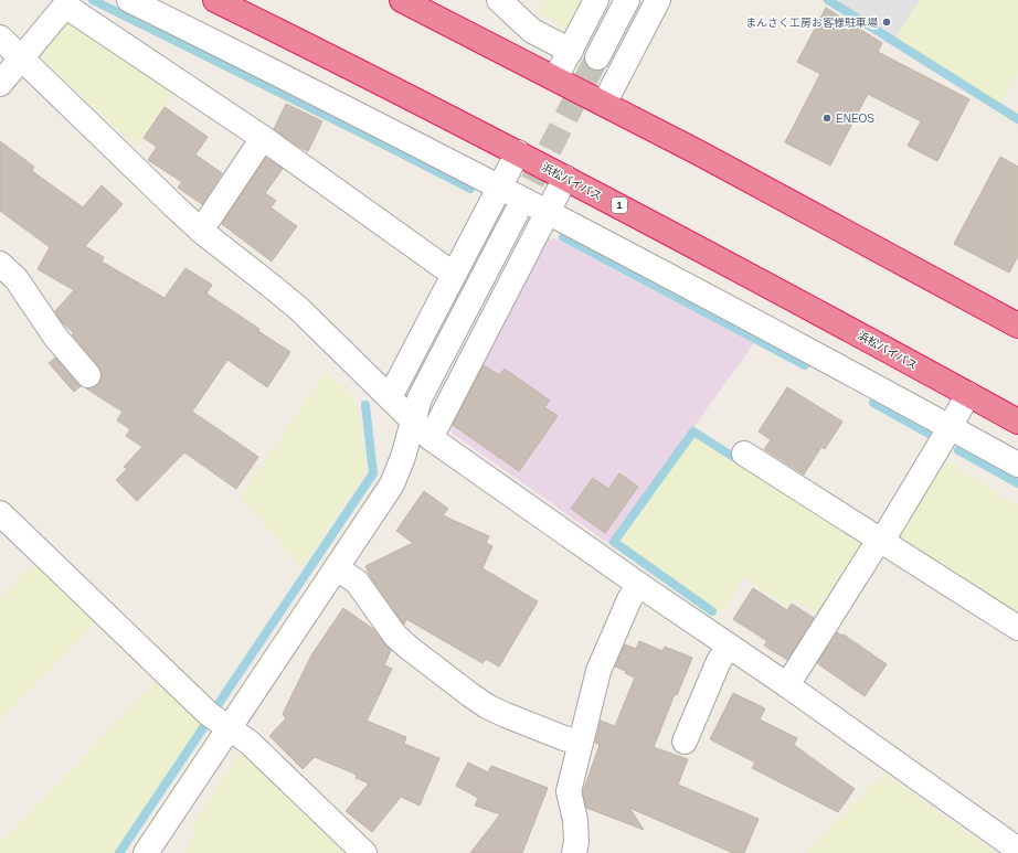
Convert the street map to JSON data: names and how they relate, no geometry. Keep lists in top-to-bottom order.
{
  "streets": {
    "highway": ["浜松バイパス", "1"]
  },
  "places": ["まんさく工房お客様駐車場", "ENEOS"]
}
